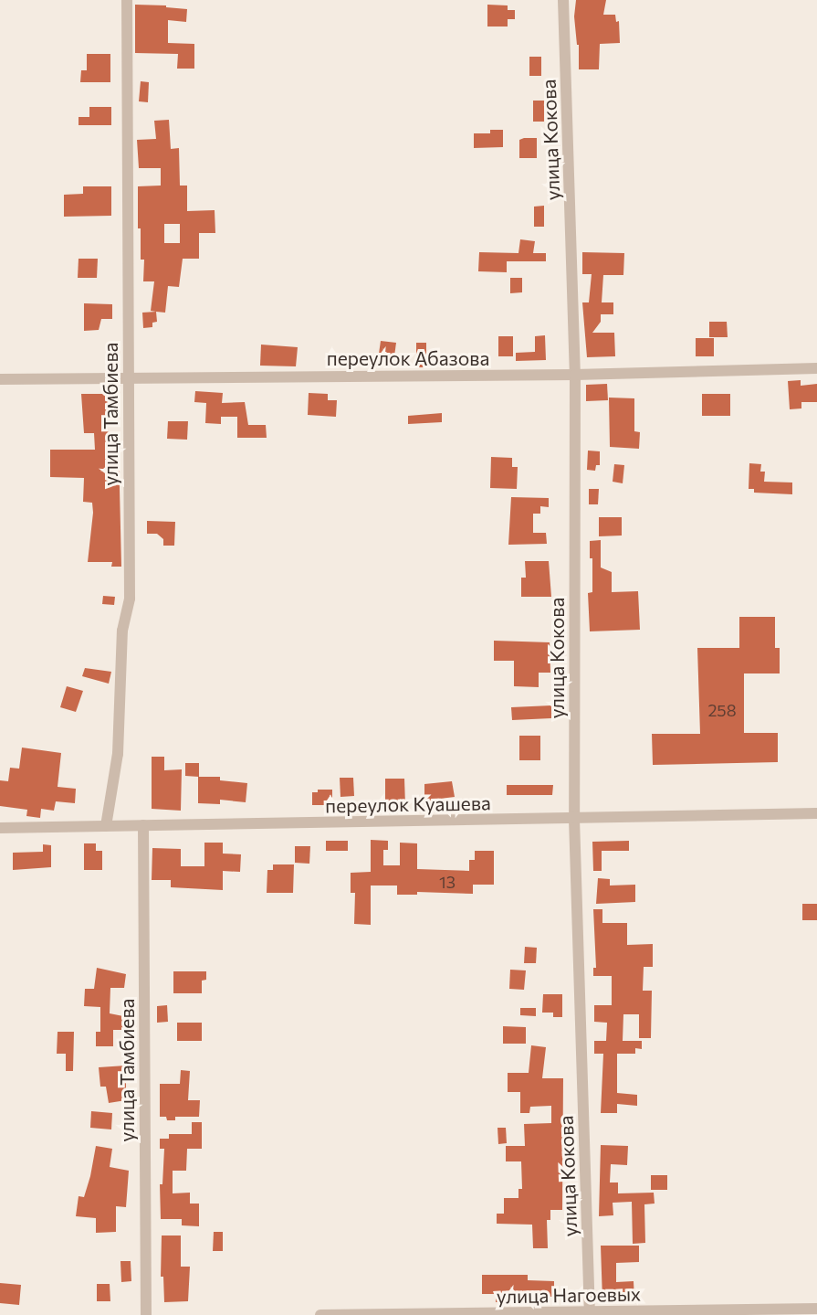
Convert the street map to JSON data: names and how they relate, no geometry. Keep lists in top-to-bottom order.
{
  "streets": {
    "street": [
      "улица Кокова",
      "переулок Абазова",
      "улица Тамбиева",
      "переулок Куашева",
      "улица Нагоевых"
    ]
  },
  "crossings": [
    ["улица Кокова", "переулок Абазова"],
    ["улица Кокова", "переулок Куашева"],
    ["улица Кокова", "улица Нагоевых"],
    ["переулок Абазова", "улица Тамбиева"],
    ["улица Тамбиева", "переулок Куашева"]
  ],
  "house_numbers": ["258", "13"]
}
